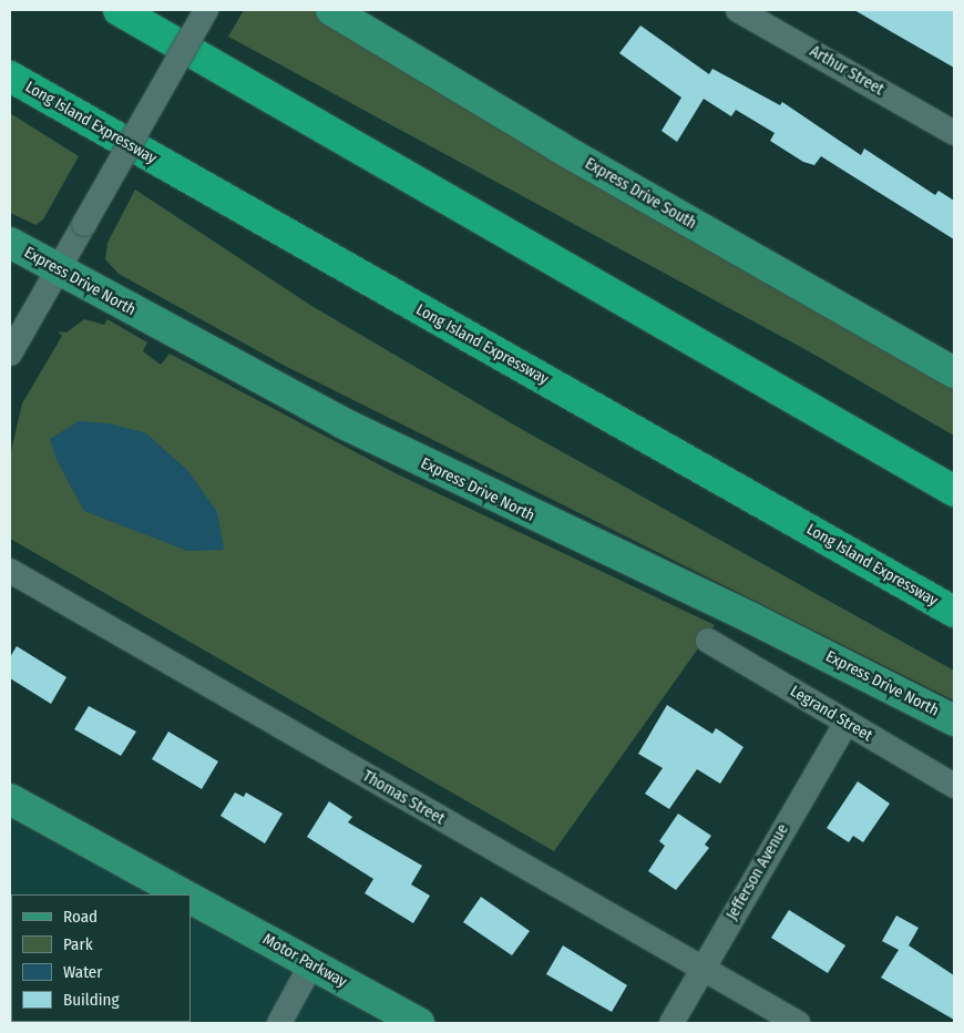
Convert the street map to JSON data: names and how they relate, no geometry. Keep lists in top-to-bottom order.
{
  "streets": {
    "highway": ["Long Island Expressway"],
    "main road": ["Express Drive South", "Express Drive North", "Motor Parkway"],
    "street": [
      "Arthur Street",
      "Legrand Street",
      "Thomas Street",
      "Jefferson Avenue"
    ]
  },
  "crossings": [
    ["Legrand Street", "Jefferson Avenue"],
    ["Thomas Street", "Jefferson Avenue"]
  ],
  "legend": [
    "Road",
    "Park",
    "Water",
    "Building"
  ]
}
